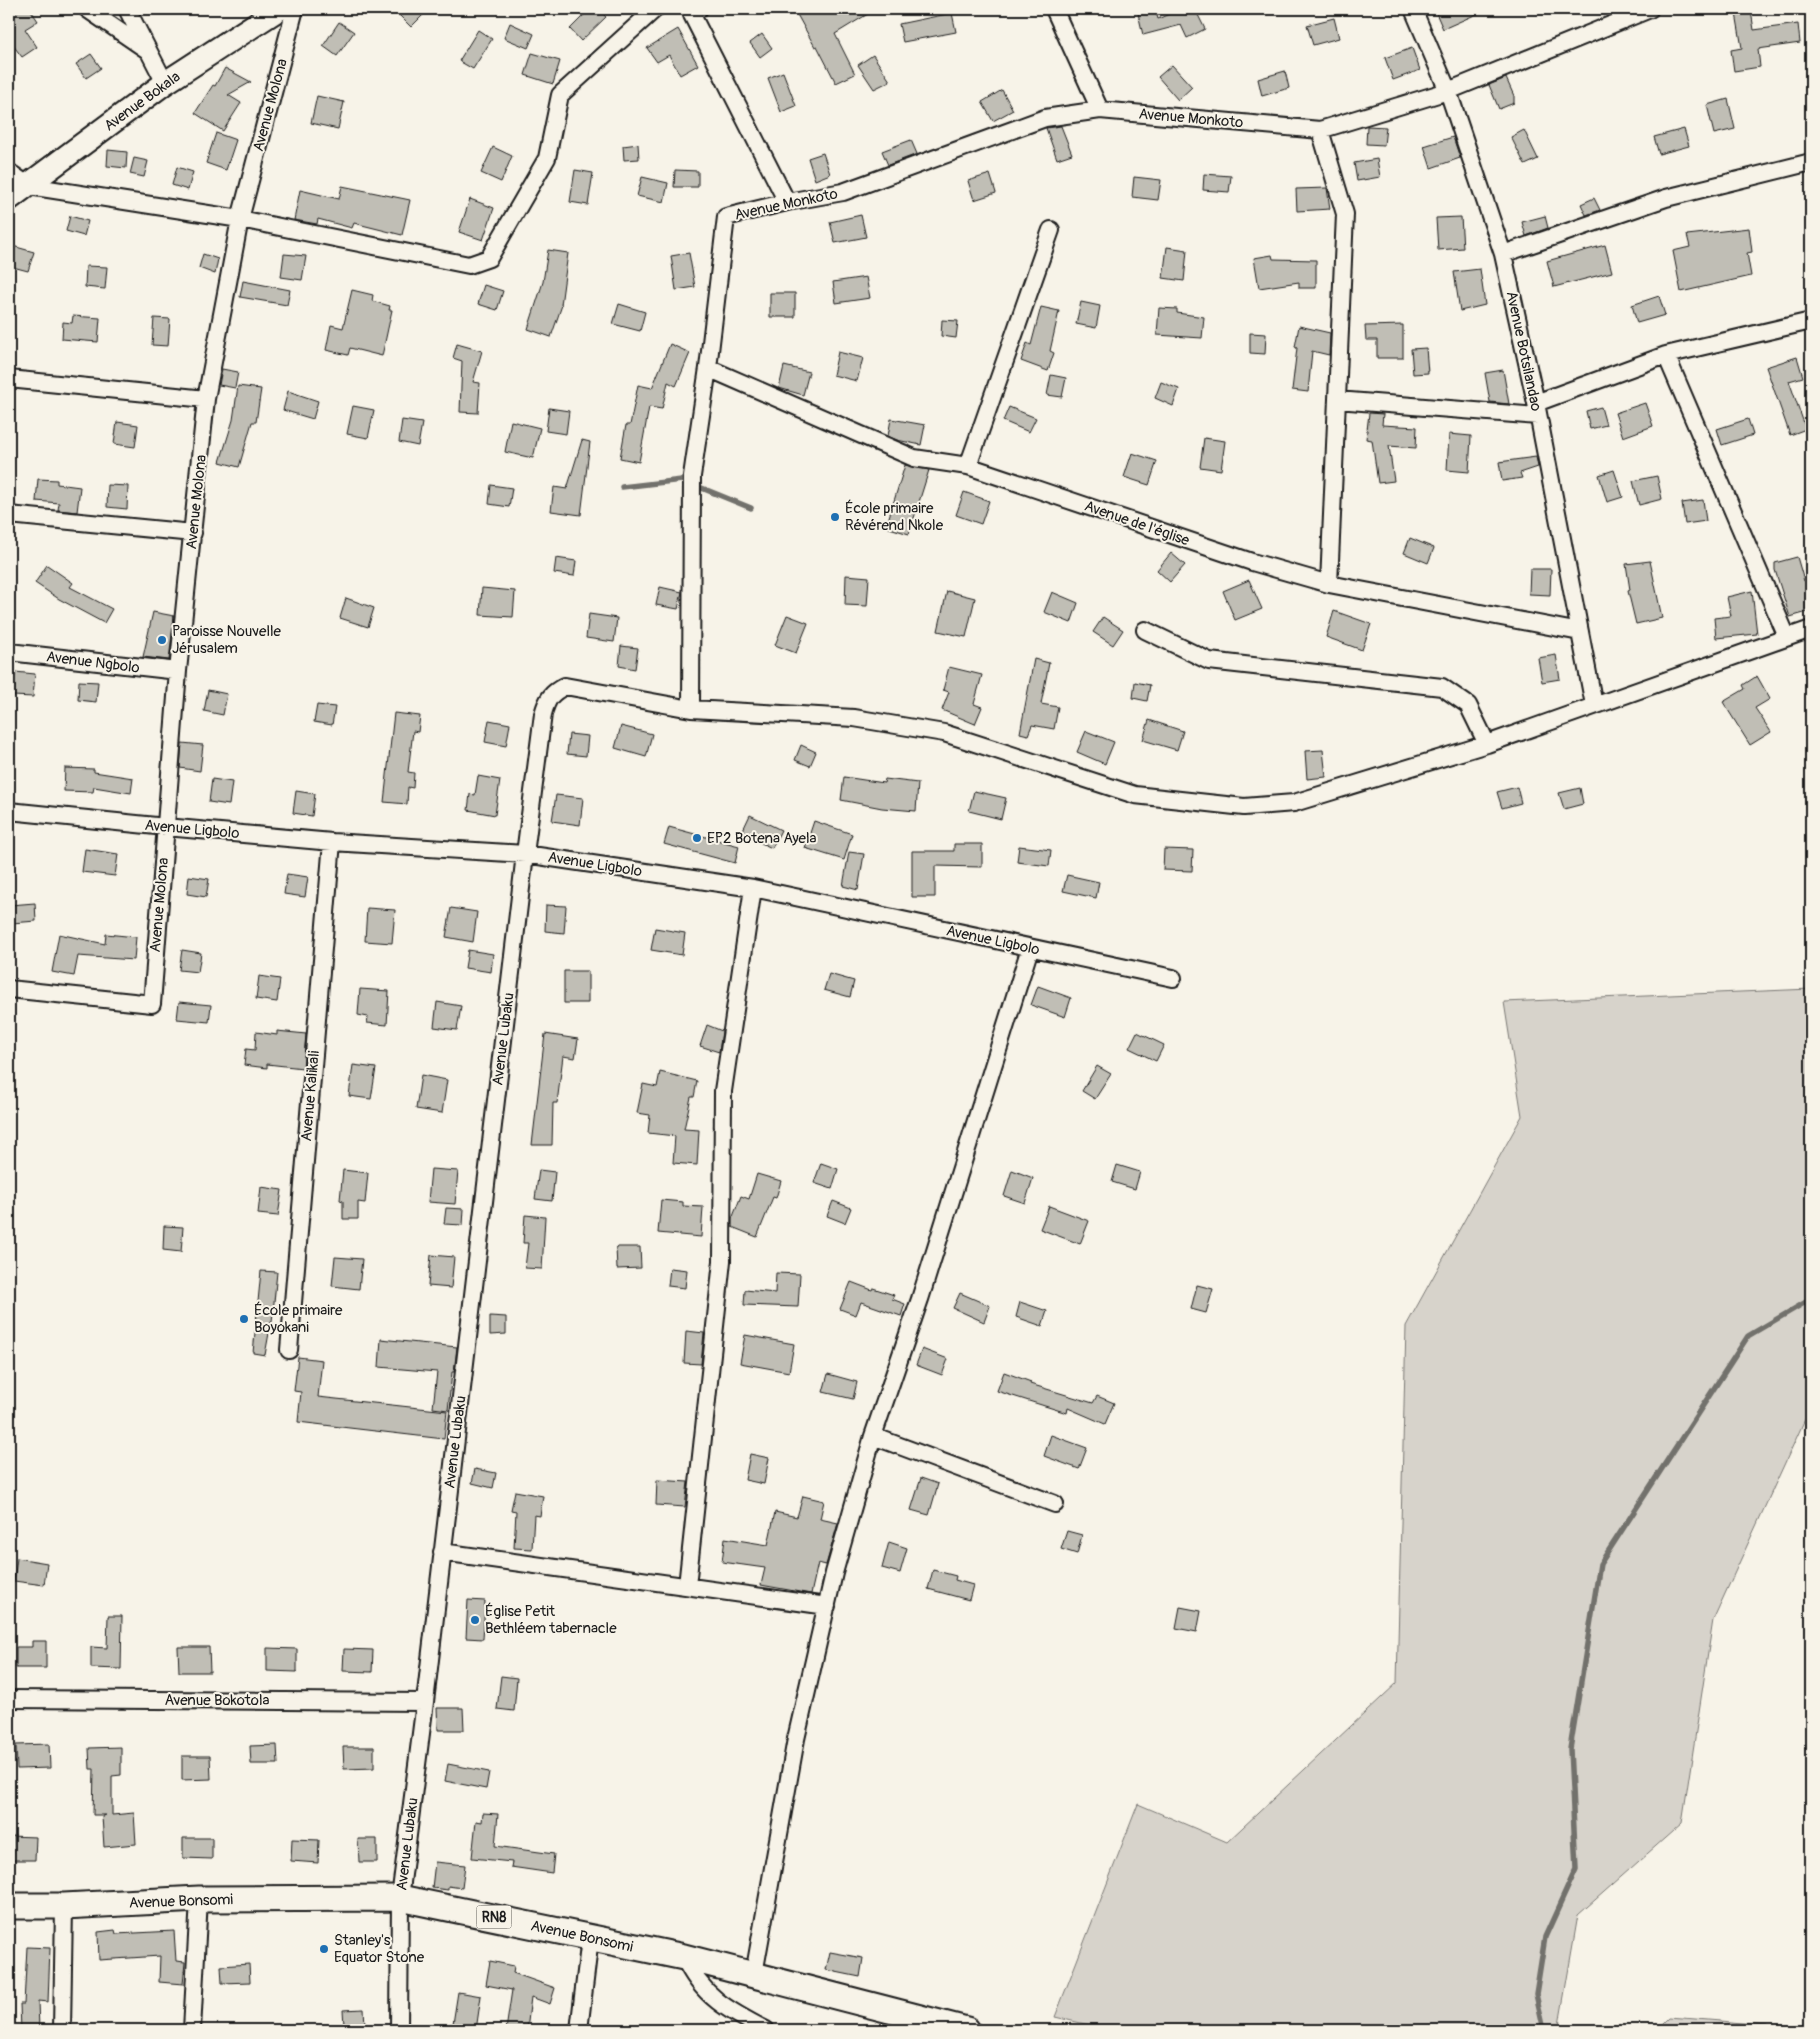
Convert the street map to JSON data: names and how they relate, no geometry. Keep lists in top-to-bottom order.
{
  "streets": {
    "main road": ["Avenue Bonsomi", "RN8"],
    "street": [
      "Avenue Bokala",
      "Avenue Molona",
      "Avenue Monkoto",
      "Avenue Botsilandao",
      "Avenue de l'église",
      "Avenue Ngbolo",
      "Avenue Ligbolo",
      "Avenue Lubaku",
      "Avenue Kalikali",
      "Avenue Bokotola"
    ]
  },
  "crossings": [
    ["Avenue Molona", "Avenue Ngbolo"],
    ["Avenue Molona", "Avenue Ligbolo"],
    ["Avenue Monkoto", "Avenue Botsilandao"],
    ["Avenue Monkoto", "Avenue de l'église"],
    ["Avenue Botsilandao", "Avenue de l'église"],
    ["Avenue Botsilandao", "Avenue Lubaku"],
    ["Avenue Ligbolo", "Avenue Lubaku"],
    ["Avenue Ligbolo", "Avenue Kalikali"],
    ["Avenue Lubaku", "Avenue Bokotola"],
    ["Avenue Lubaku", "Avenue Bonsomi"]
  ],
  "places": [
    "École primaire Révérend Nkole",
    "Paroisse Nouvelle Jérusalem",
    "EP2 Botena Ayela",
    "École primaire Boyokani",
    "Église Petit Bethléem tabernacle",
    "Stanley's Equator Stone"
  ]
}
